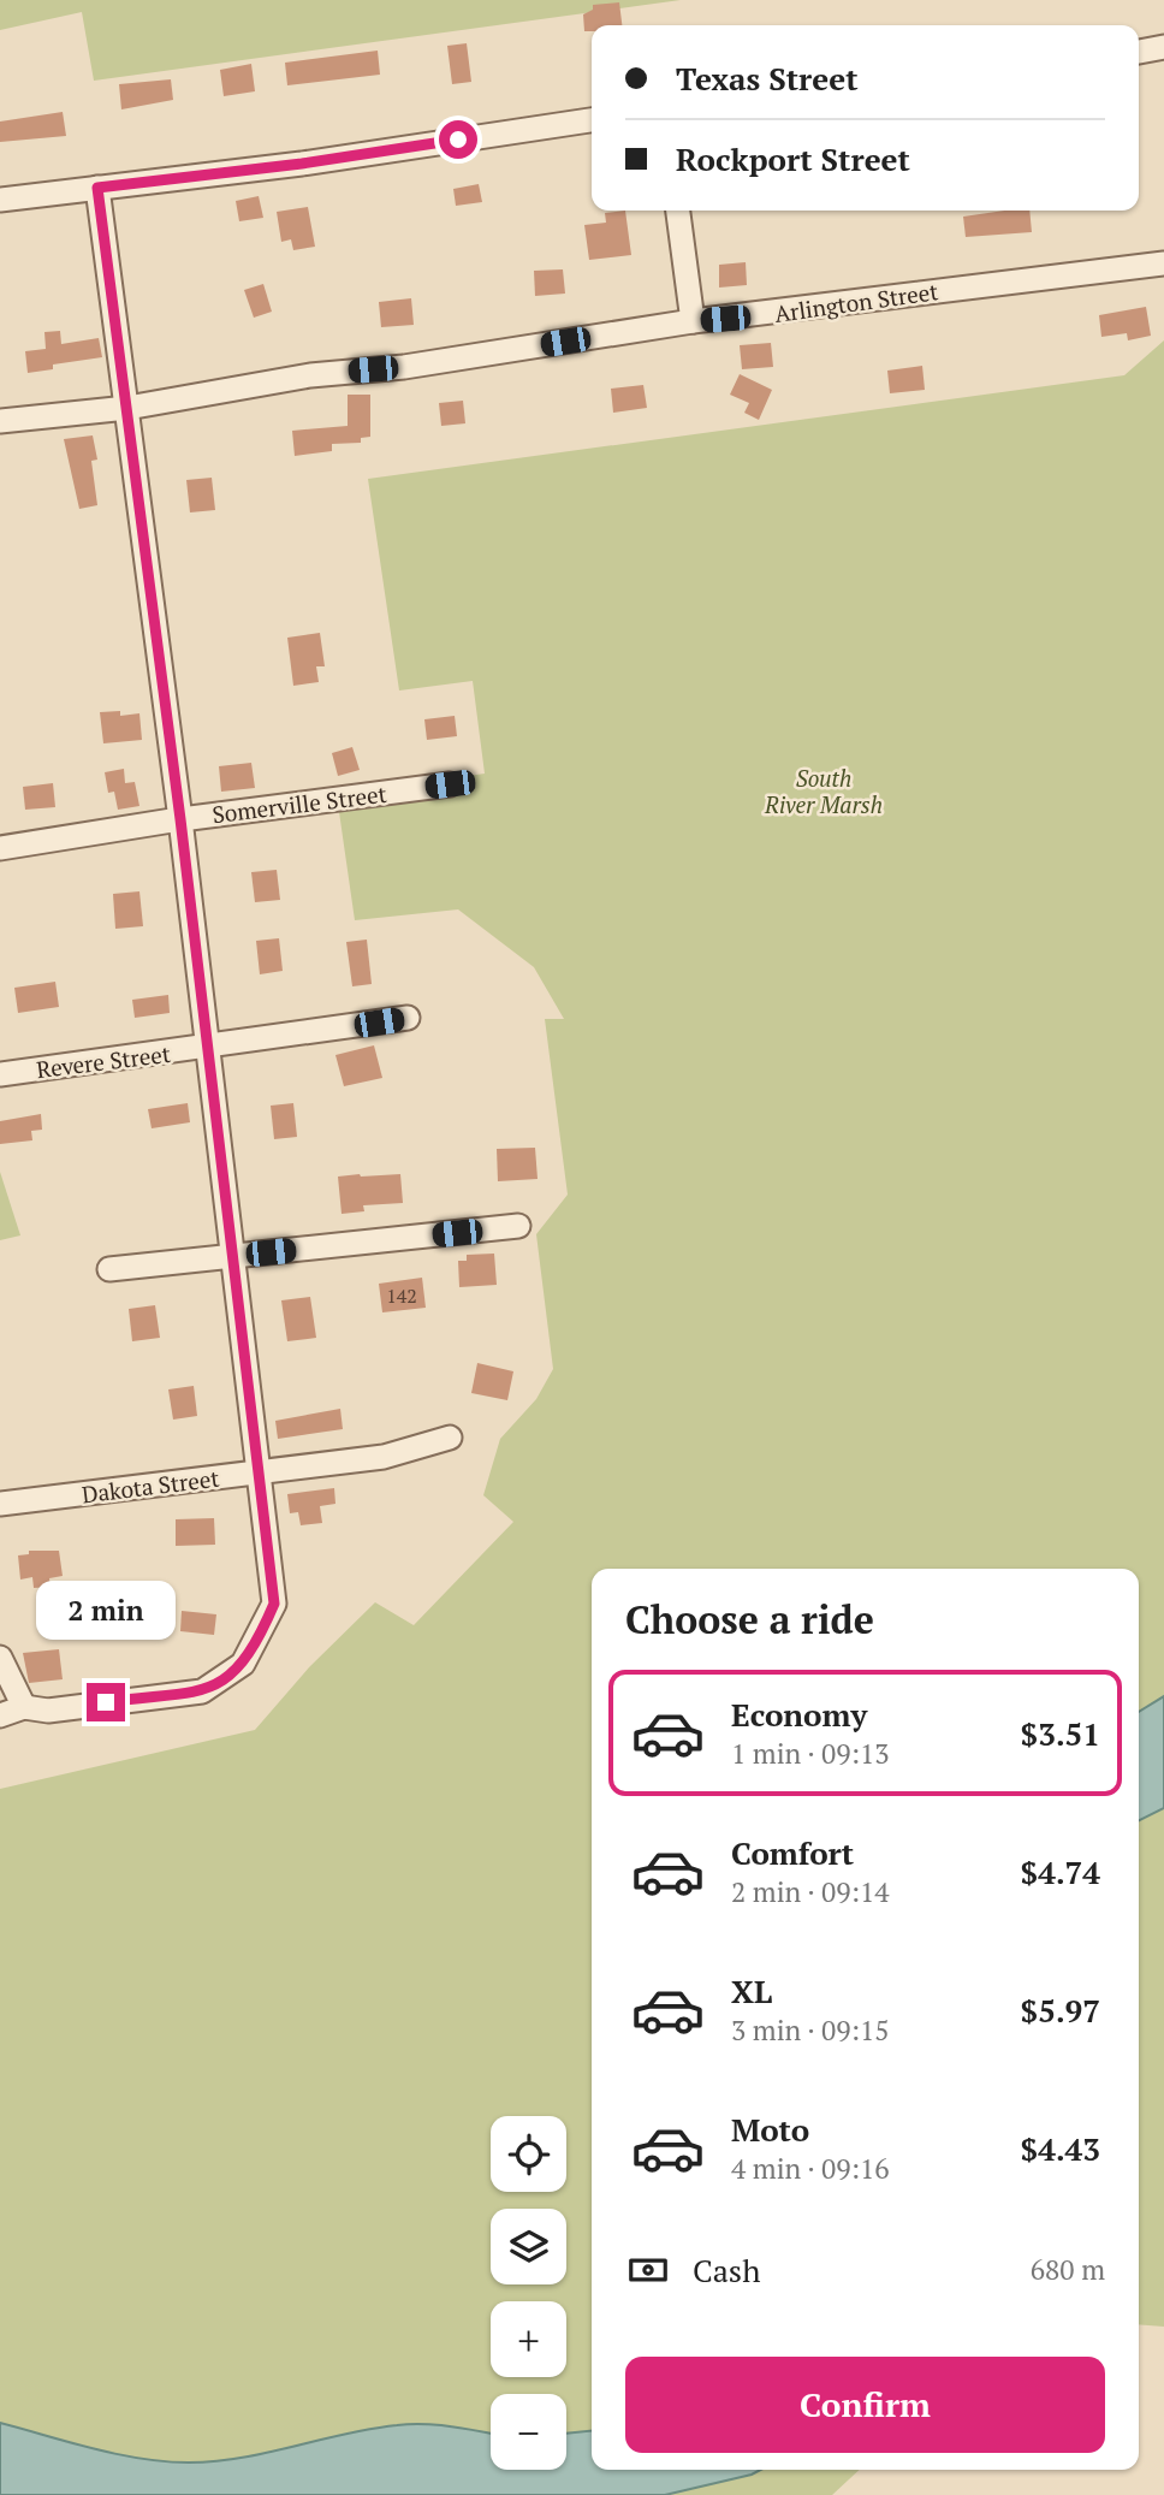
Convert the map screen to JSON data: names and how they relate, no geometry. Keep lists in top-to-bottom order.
{
  "streets": {
    "street": [
      "Arlington Street",
      "Somerville Street",
      "Revere Street",
      "Dakota Street"
    ]
  },
  "parks": ["South River Marsh"],
  "house_numbers": ["142"],
  "page": {
    "banner": ["Texas Street", "Rockport Street"],
    "heading": "Choose a ride",
    "bubble": "2 min",
    "list": [
      {
        "name": "Economy",
        "note": "1 min · 09:13",
        "value": "$3.51"
      },
      {
        "name": "Comfort",
        "note": "2 min · 09:14",
        "value": "$4.74"
      },
      {
        "name": "XL",
        "note": "3 min · 09:15",
        "value": "$5.97"
      },
      {
        "name": "Moto",
        "note": "4 min · 09:16",
        "value": "$4.43"
      }
    ],
    "map_buttons": ["+", "−"],
    "pay": ["Cash", "680 m"],
    "buttons": "Confirm"
  }
}
